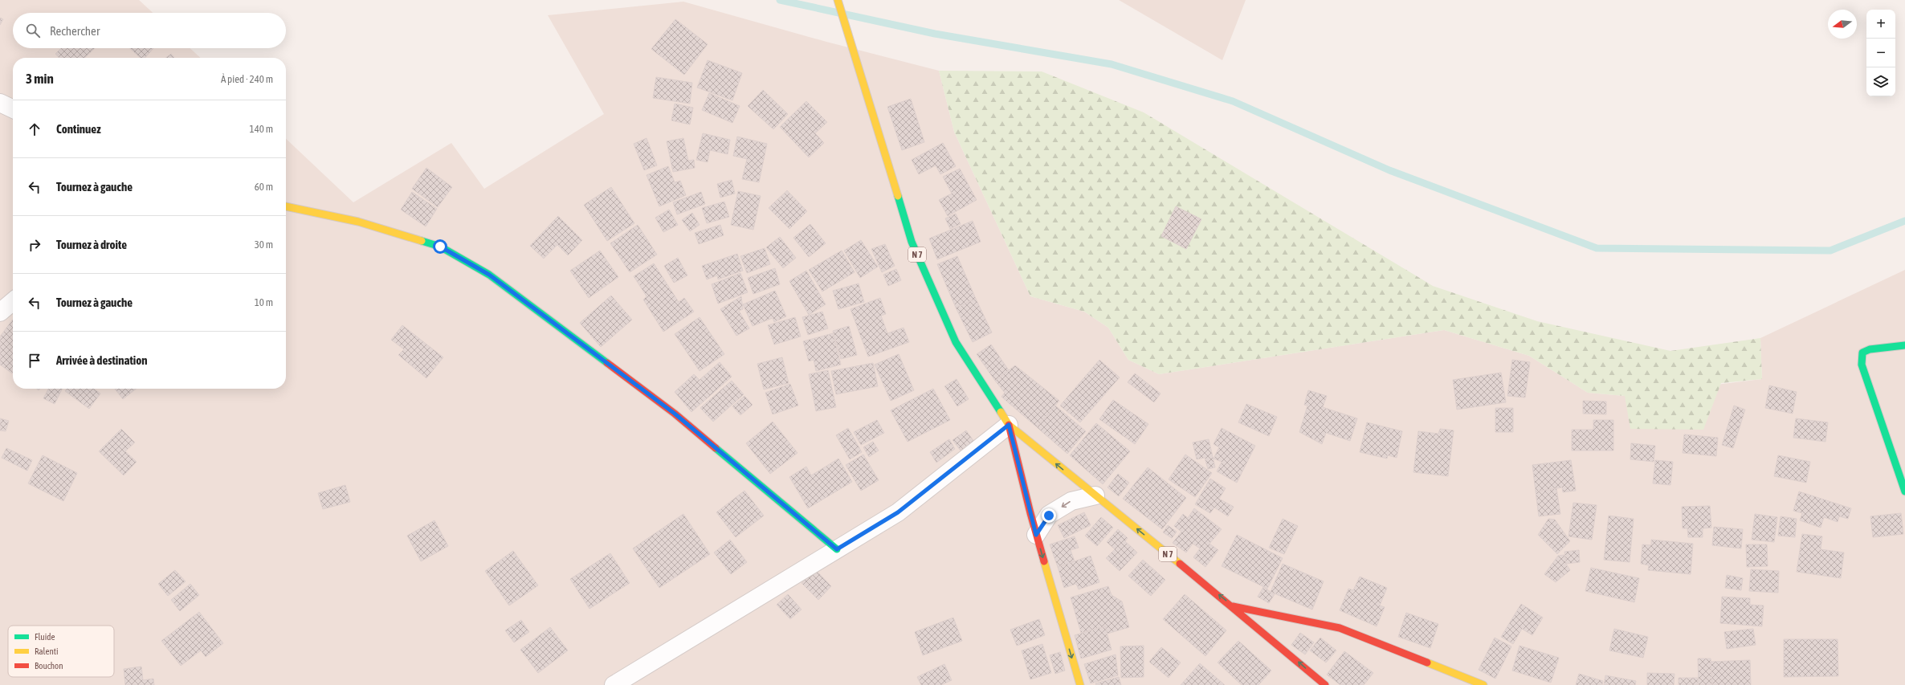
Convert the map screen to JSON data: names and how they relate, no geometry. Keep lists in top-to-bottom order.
{
  "streets": {
    "main road": ["N 7"]
  },
  "legend": ["Fluide", "Ralenti", "Bouchon"],
  "north": "left",
  "page": {
    "map_buttons": ["+", "−"],
    "search": "Rechercher",
    "heading": ["3 min", "À pied · 240 m"],
    "list": [
      ["Continuez", "140 m"],
      ["Tournez à gauche", "60 m"],
      ["Tournez à droite", "30 m"],
      ["Tournez à gauche", "10 m"],
      "Arrivée à destination"
    ]
  }
}
